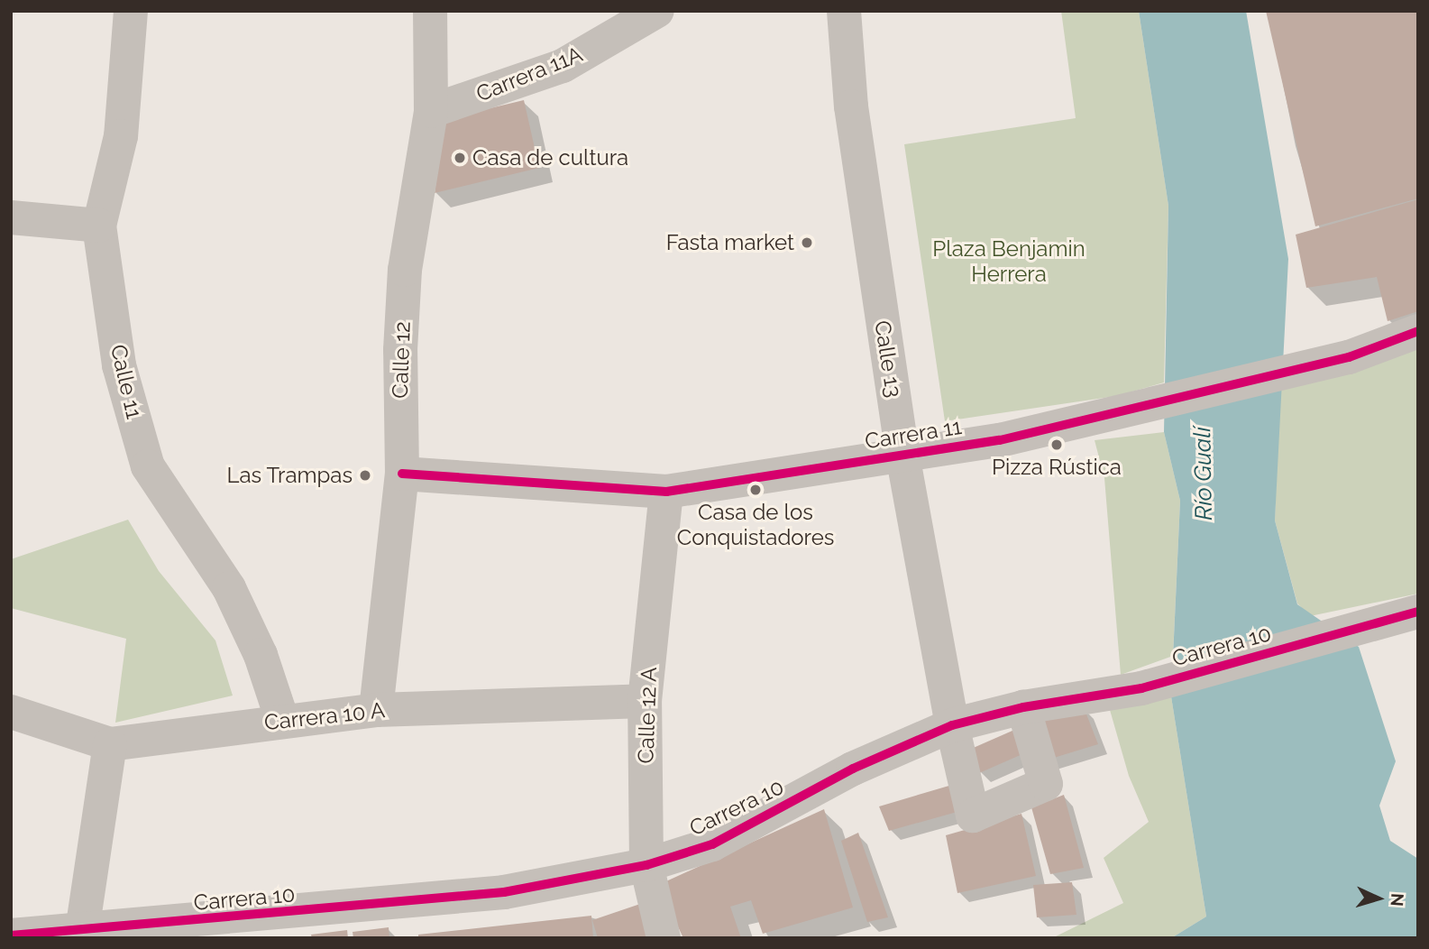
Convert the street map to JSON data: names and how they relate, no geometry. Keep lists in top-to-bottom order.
{
  "streets": {
    "street": [
      "Carrera 11A",
      "Calle 13",
      "Calle 12",
      "Calle 11",
      "Carrera 11",
      "Carrera 10",
      "Calle 12 A",
      "Carrera 10 A"
    ]
  },
  "crossings": [
    ["Carrera 11A", "Calle 12"],
    ["Calle 13", "Carrera 11"],
    ["Calle 13", "Carrera 10"],
    ["Calle 12", "Carrera 11"],
    ["Calle 12", "Carrera 10 A"],
    ["Calle 11", "Carrera 10 A"],
    ["Carrera 11", "Calle 12 A"],
    ["Carrera 10", "Calle 12 A"],
    ["Calle 12 A", "Carrera 10 A"]
  ],
  "water": ["Río Gualí"],
  "parks": ["Plaza Benjamin Herrera"],
  "places": [
    "Casa de cultura",
    "Fasta market",
    "Pizza Rústica",
    "Las Trampas",
    "Casa de los Conquistadores"
  ],
  "north": "right"
}
